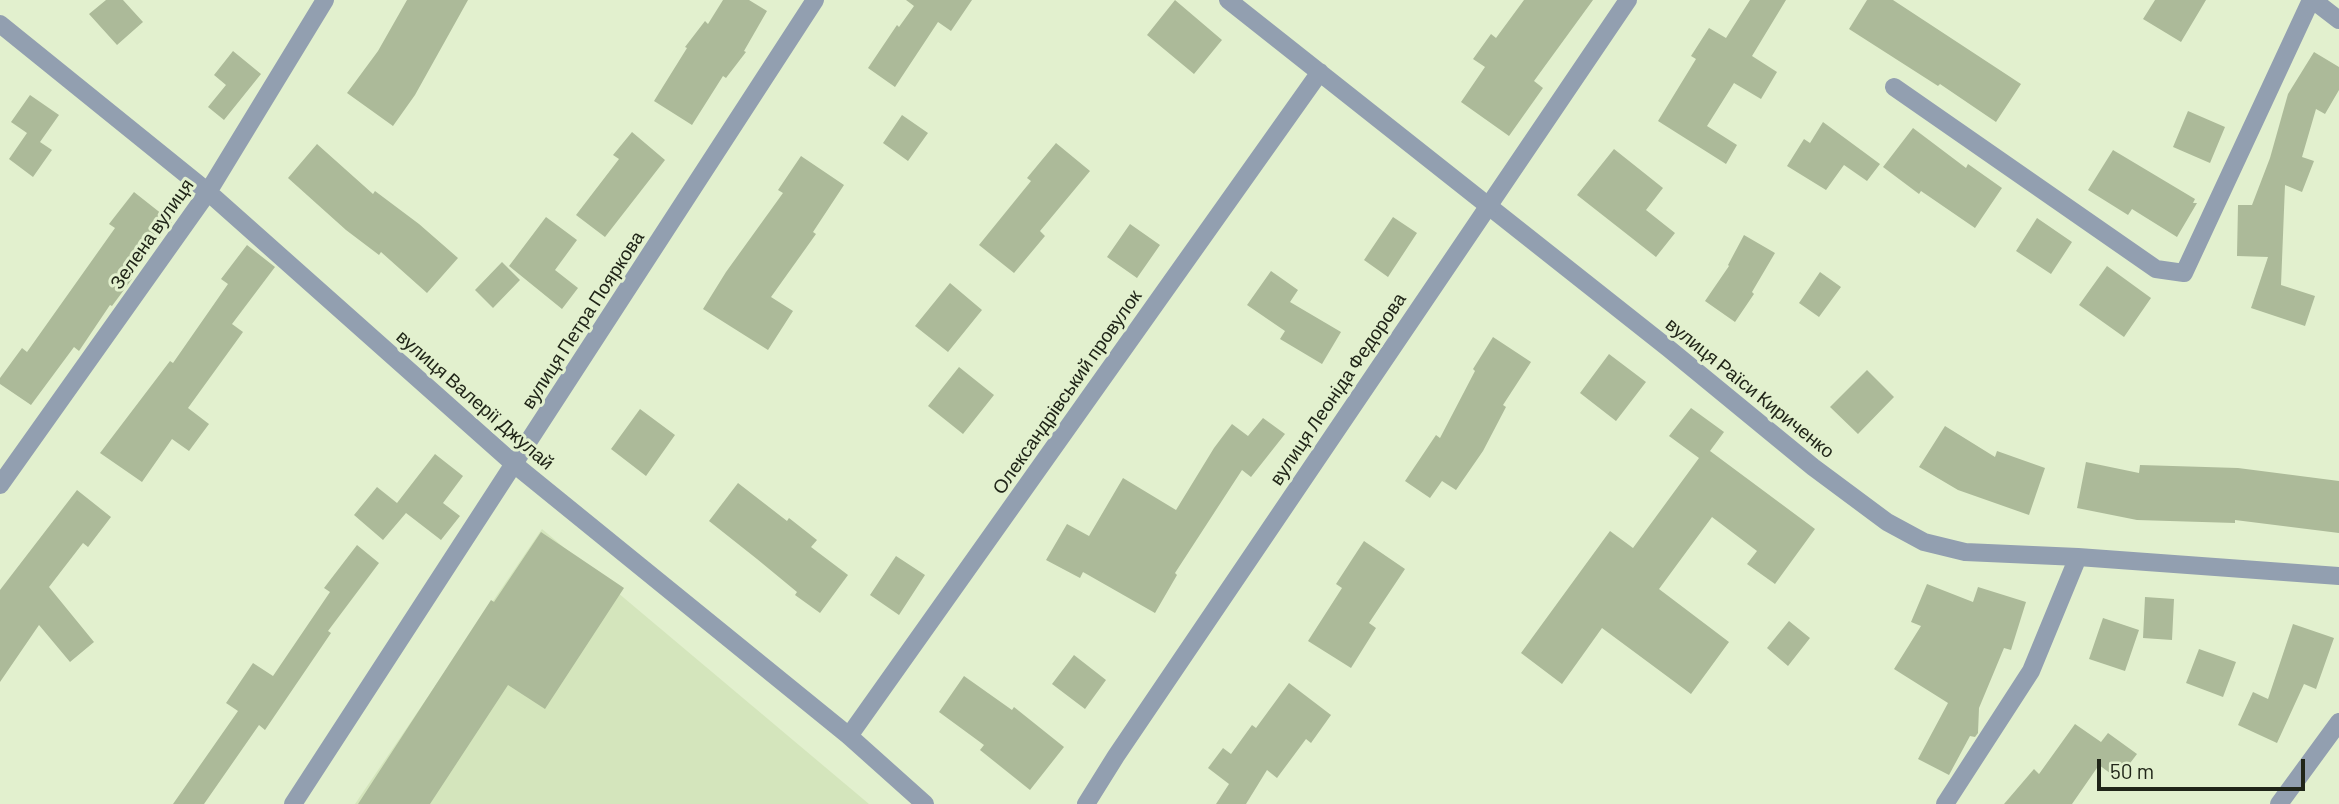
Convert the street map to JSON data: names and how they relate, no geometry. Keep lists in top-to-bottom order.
{
  "streets": {
    "street": [
      "Зелена вулиця",
      "вулиця Петра Пояркова",
      "вулиця Раїси Кириченко",
      "вулиця Леоніда Федорова",
      "Олександрівський провулок",
      "вулиця Валерії Джулай"
    ]
  },
  "crossings": [
    ["Зелена вулиця", "вулиця Валерії Джулай"],
    ["вулиця Петра Пояркова", "вулиця Валерії Джулай"],
    ["вулиця Раїси Кириченко", "вулиця Леоніда Федорова"],
    ["вулиця Раїси Кириченко", "Олександрівський провулок"],
    ["Олександрівський провулок", "вулиця Валерії Джулай"]
  ],
  "scale_bar": "50 m"
}
